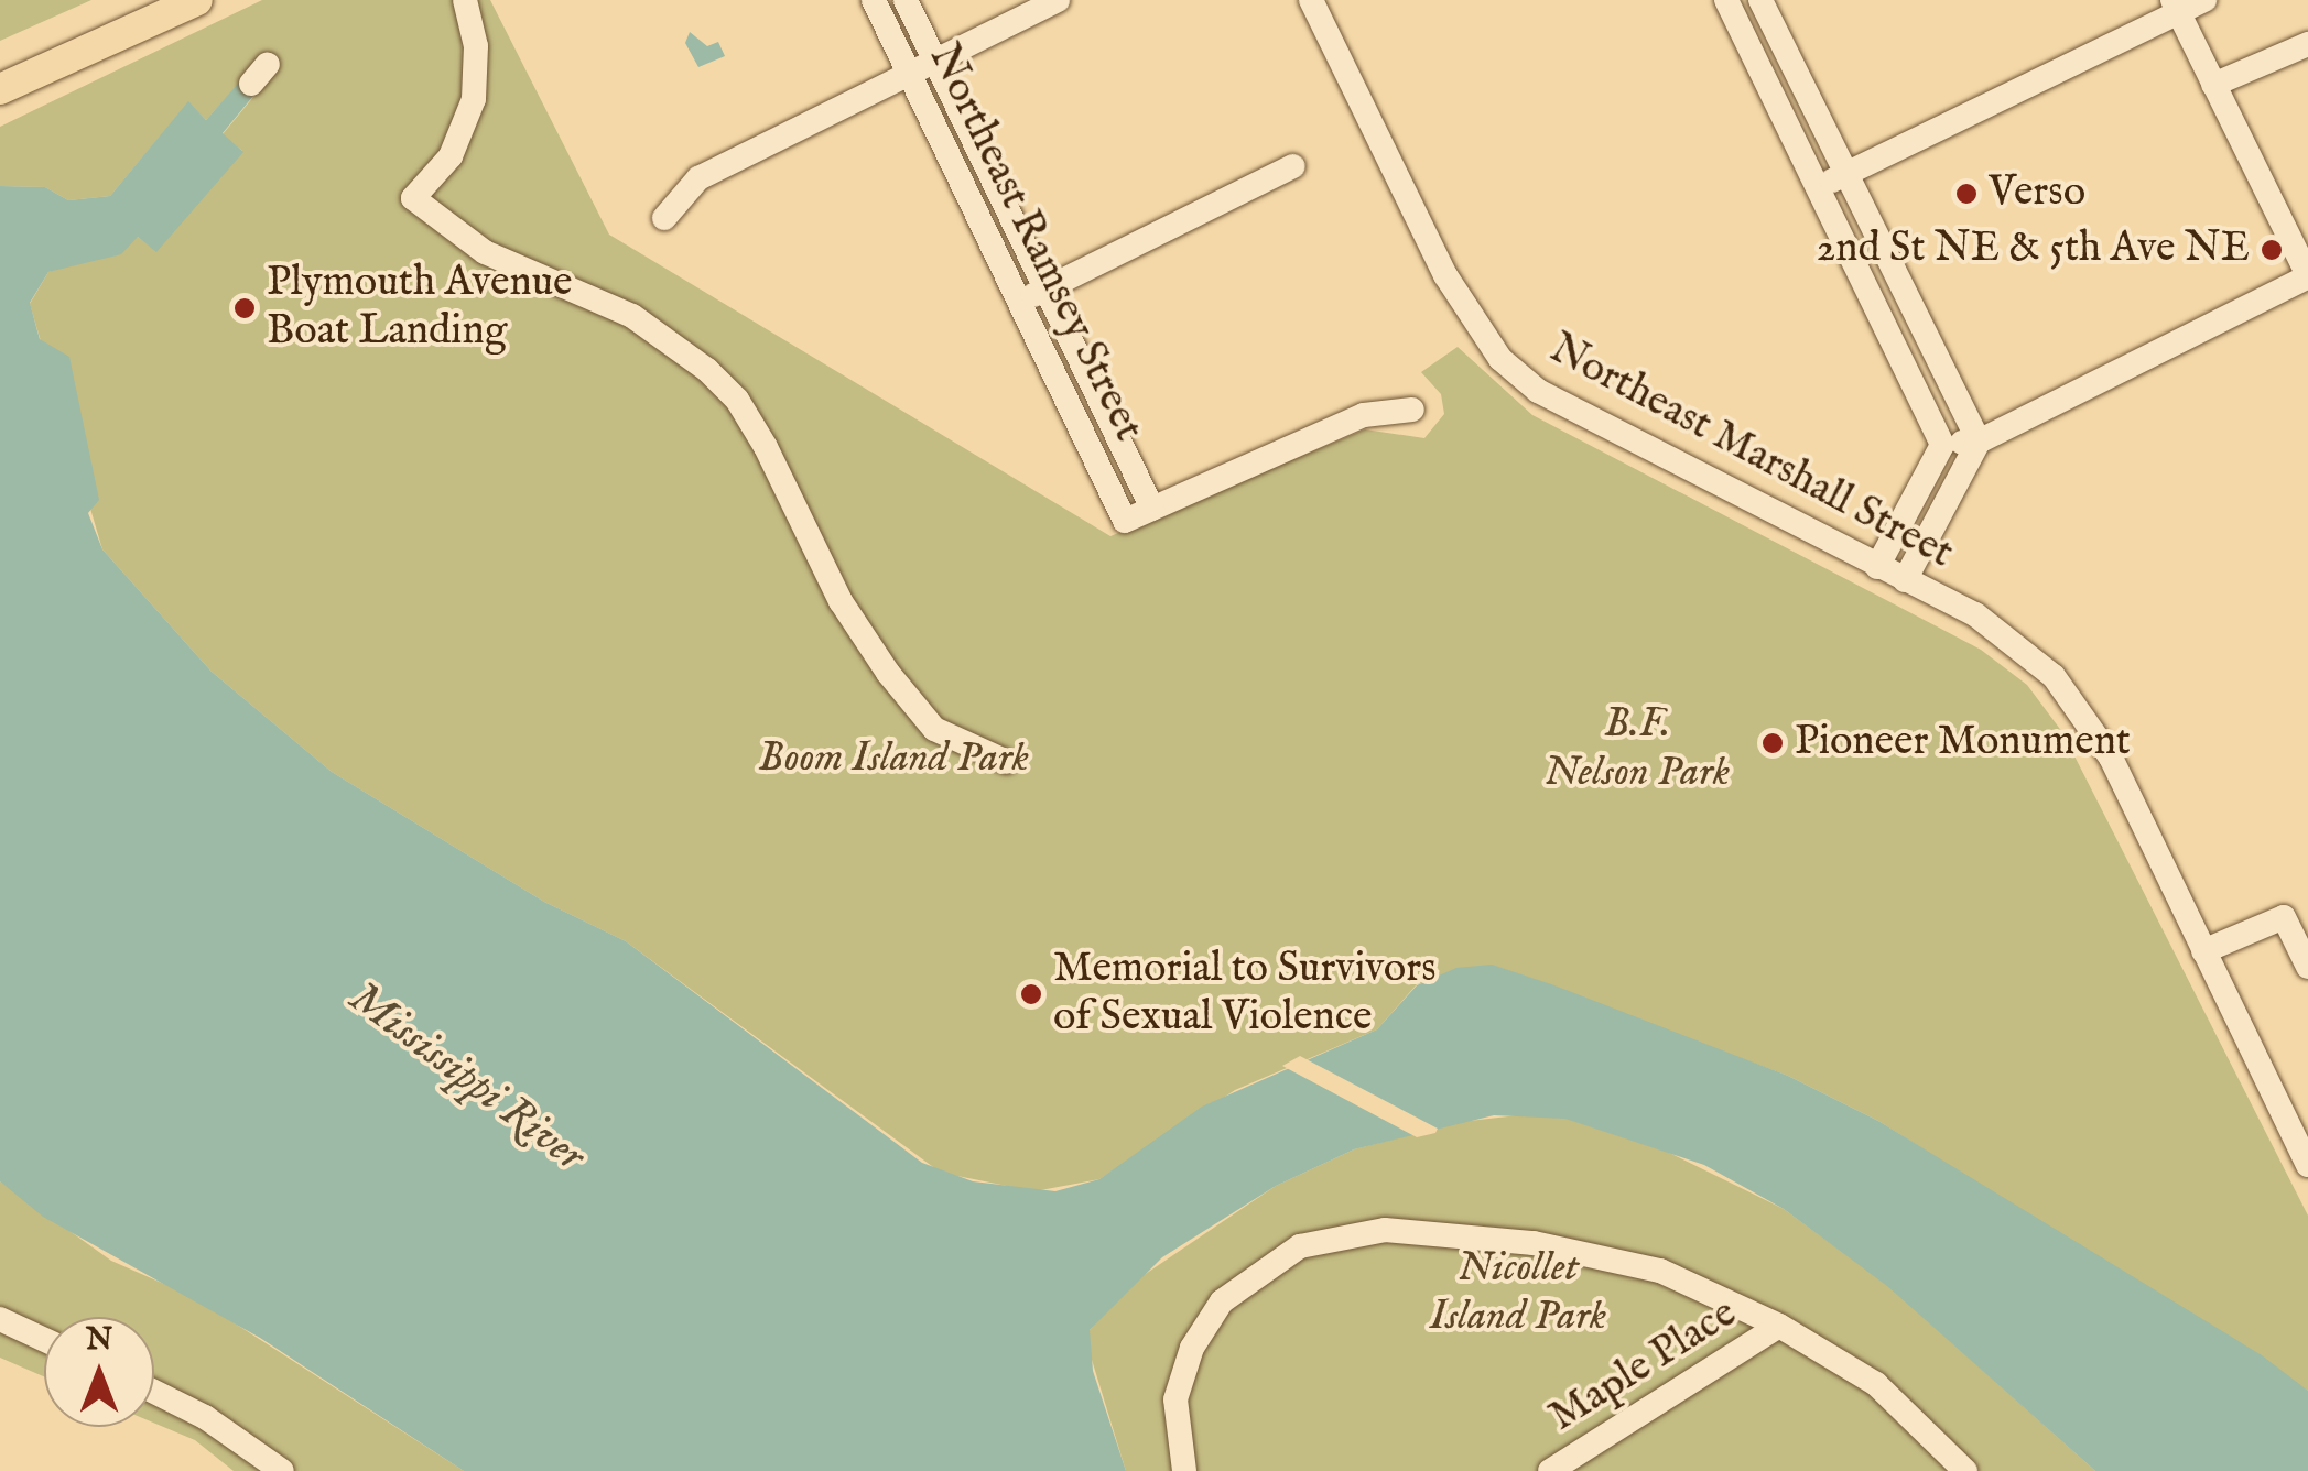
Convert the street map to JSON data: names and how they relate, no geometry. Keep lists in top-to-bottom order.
{
  "streets": {
    "street": ["Northeast Ramsey Street", "Northeast Marshall Street", "Maple Place"]
  },
  "water": ["Mississippi River"],
  "parks": ["B.F. Nelson Park", "Boom Island Park", "Nicollet Island Park"],
  "places": [
    "Verso",
    "2nd St NE & 5th Ave NE",
    "Plymouth Avenue Boat Landing",
    "Pioneer Monument",
    "Memorial to Survivors of Sexual Violence"
  ],
  "north": "top"
}
